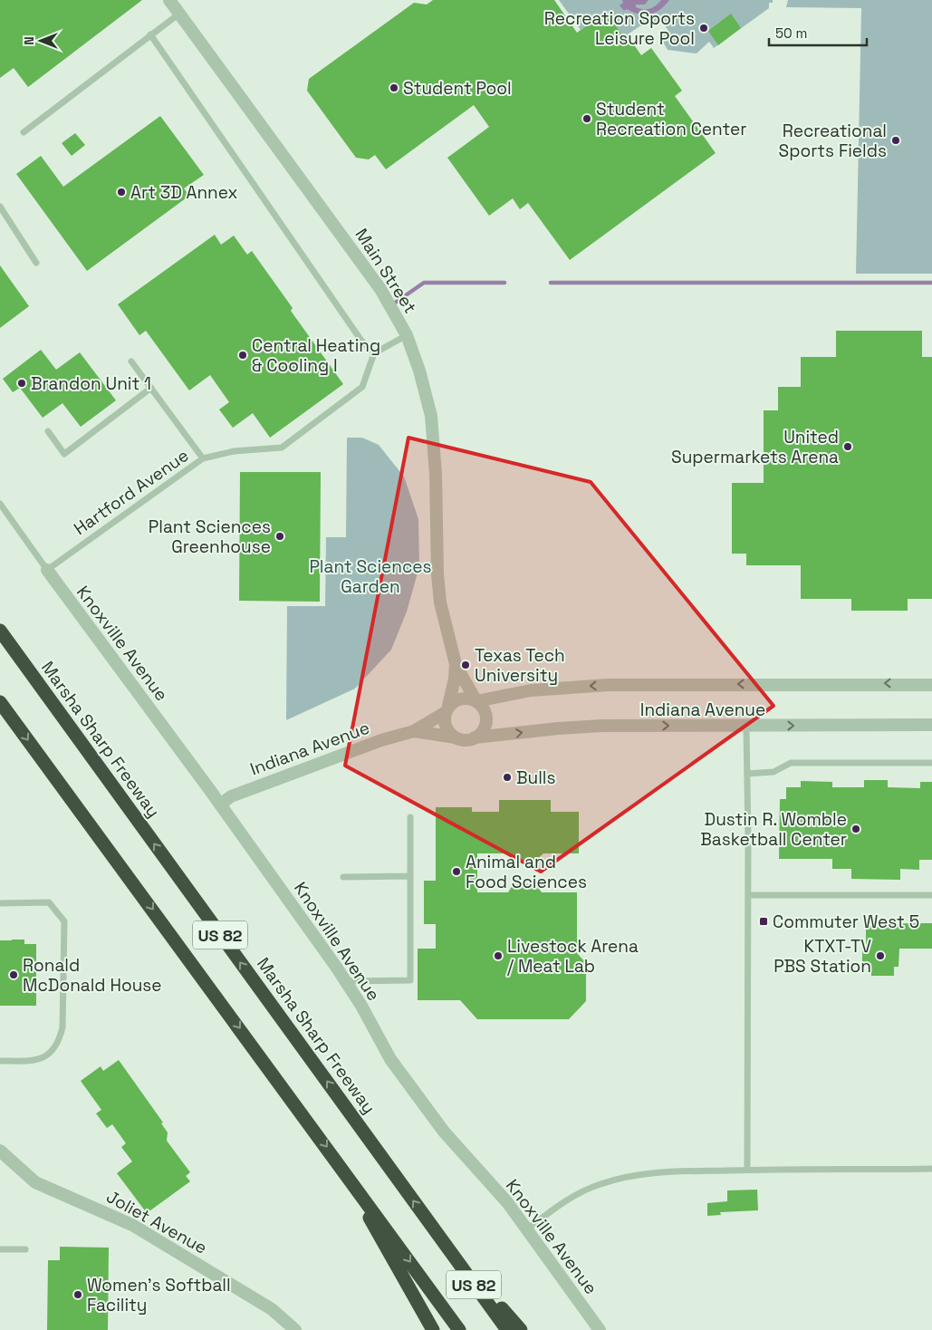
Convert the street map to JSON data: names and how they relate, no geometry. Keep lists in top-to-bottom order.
{
  "streets": {
    "highway": ["Marsha Sharp Freeway", "US 82"],
    "street": [
      "Main Street",
      "Knoxville Avenue",
      "Indiana Avenue",
      "Joliet Avenue"
    ],
    "lane": ["Hartford Avenue"]
  },
  "crossings": [
    ["Main Street", "Indiana Avenue"],
    ["Hartford Avenue", "Knoxville Avenue"],
    ["Knoxville Avenue", "Indiana Avenue"]
  ],
  "parks": ["Plant Sciences Garden"],
  "places": {
    "other": [
      "Recreation Sports Leisure Pool",
      "Student Pool",
      "Student Recreation Center",
      "Recreational Sports Fields",
      "Art 3D Annex",
      "Central Heating & Cooling I",
      "Brandon Unit 1",
      "United Supermarkets Arena",
      "Plant Sciences Greenhouse",
      "Texas Tech University",
      "Bulls",
      "Dustin R. Womble Basketball Center",
      "Animal and Food Sciences",
      "Livestock Arena / Meat Lab",
      "KTXT-TV PBS Station",
      "Ronald McDonald House",
      "Women's Softball Facility"
    ],
    "transit": ["Commuter West 5"]
  },
  "scale_bar": "50 m",
  "north": "left"
}
